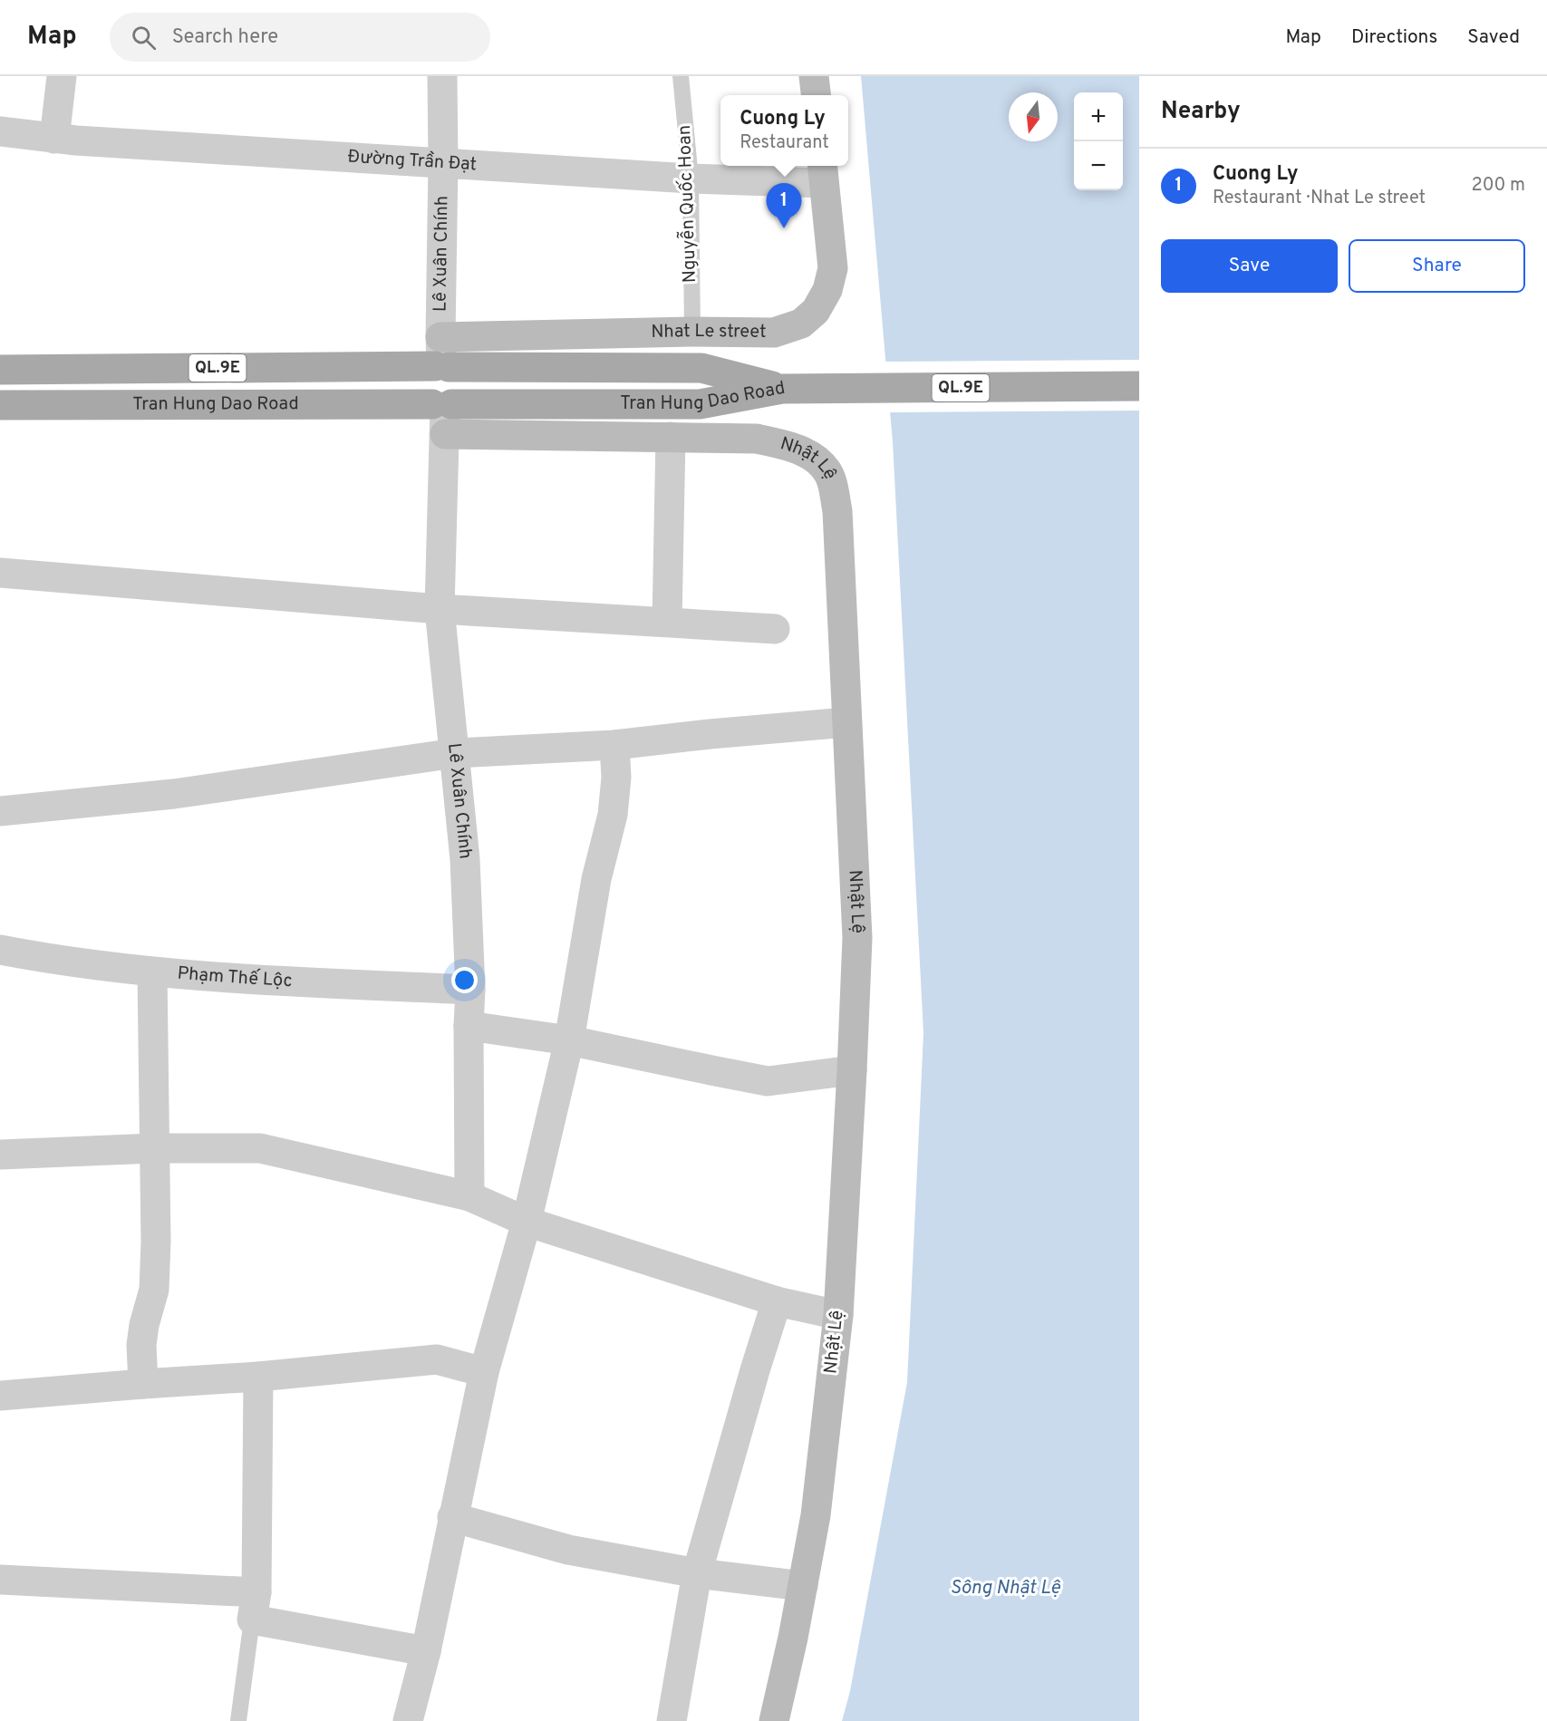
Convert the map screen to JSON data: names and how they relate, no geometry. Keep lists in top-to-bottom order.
{
  "streets": {
    "main road": ["QL.9E", "Tran Hung Dao Road"],
    "street": [
      "Đường Trần Đạt",
      "Lê Xuân Chính",
      "Nhat Le street",
      "Nhật Lệ",
      "Phạm Thế Lộc"
    ],
    "lane": ["Nguyễn Quốc Hoan"]
  },
  "crossings": [
    ["Đường Trần Đạt", "Nguyễn Quốc Hoan"],
    ["Đường Trần Đạt", "Lê Xuân Chính"],
    ["Đường Trần Đạt", "Nhat Le street"],
    ["Nguyễn Quốc Hoan", "Nhat Le street"],
    ["Lê Xuân Chính", "Nhat Le street"],
    ["Lê Xuân Chính", "Tran Hung Dao Road"],
    ["Lê Xuân Chính", "Nhật Lệ"],
    ["Lê Xuân Chính", "Phạm Thế Lộc"],
    ["Nhat Le street", "Tran Hung Dao Road"],
    ["QL.9E", "Tran Hung Dao Road"],
    ["Tran Hung Dao Road", "Nhật Lệ"]
  ],
  "water": ["Sông Nhật Lệ"],
  "north": "bottom",
  "page": {
    "header": "Map",
    "search": "Search here",
    "nav": ["Map", "Directions", "Saved"],
    "heading": "Nearby",
    "map_buttons": ["+", "−"],
    "popup": ["Cuong Ly", "Restaurant"],
    "list": [
      {
        "mark": "1",
        "name": "Cuong Ly",
        "note": "Restaurant · Nhat Le street",
        "value": "200 m"
      }
    ],
    "pins": "1",
    "buttons": ["Save", "Share"]
  }
}
